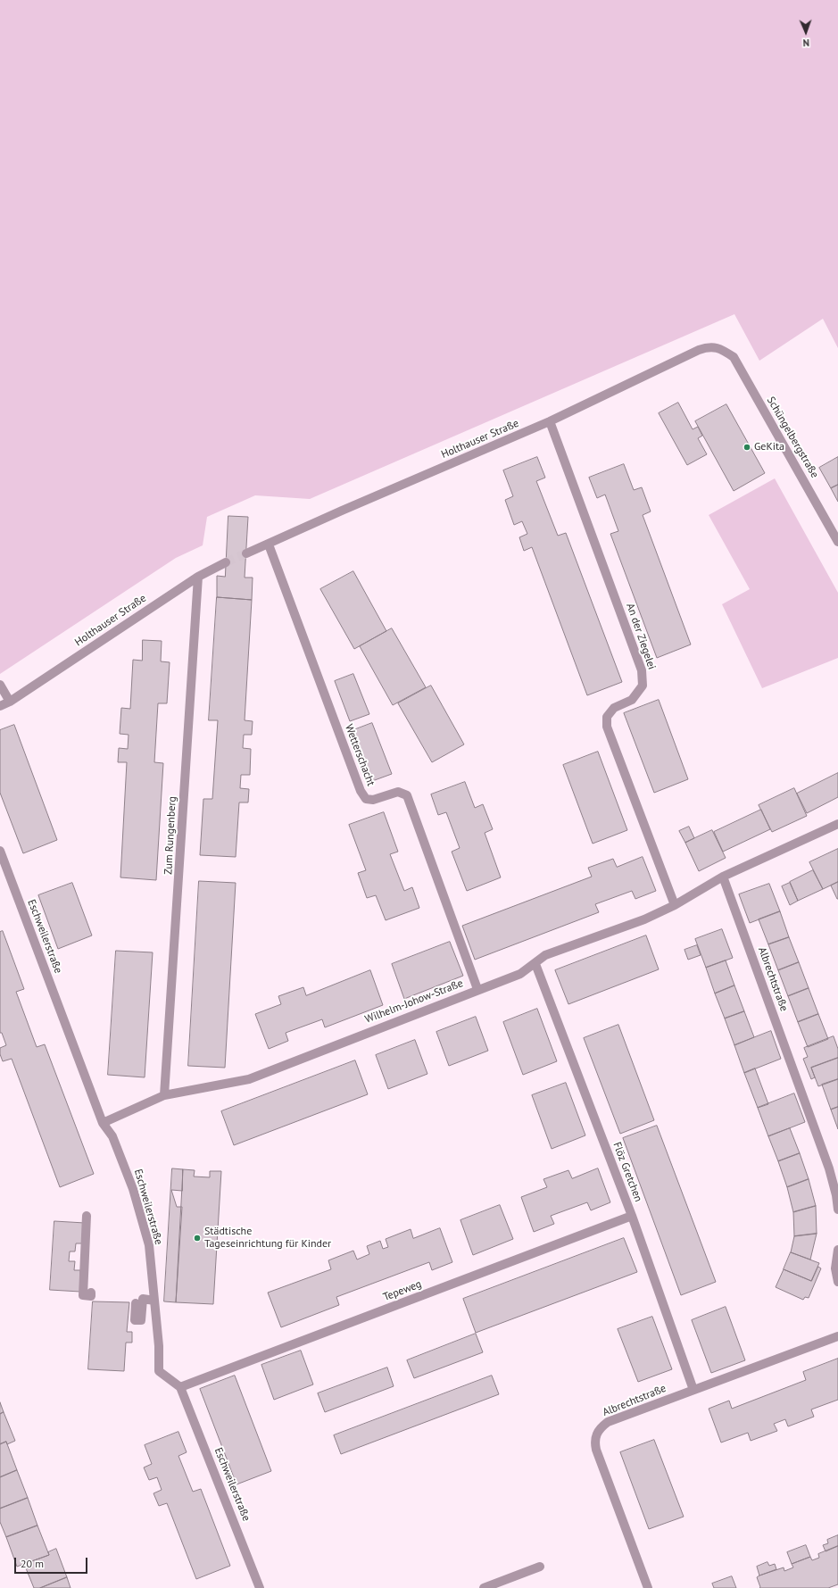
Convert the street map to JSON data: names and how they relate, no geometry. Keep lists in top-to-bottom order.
{
  "streets": {
    "street": [
      "Schüngelbergstraße",
      "Holthauser Straße",
      "An der Ziegelei",
      "Wetterschacht",
      "Zum Rungenberg",
      "Eschweilerstraße",
      "Albrechtstraße",
      "Wilhelm-Johow-Straße",
      "Flöz Gretchen",
      "Tepeweg"
    ]
  },
  "crossings": [
    ["Schüngelbergstraße", "Holthauser Straße"],
    ["Holthauser Straße", "An der Ziegelei"],
    ["Holthauser Straße", "Wetterschacht"],
    ["Holthauser Straße", "Zum Rungenberg"],
    ["An der Ziegelei", "Wilhelm-Johow-Straße"],
    ["Wetterschacht", "Wilhelm-Johow-Straße"],
    ["Zum Rungenberg", "Wilhelm-Johow-Straße"],
    ["Eschweilerstraße", "Wilhelm-Johow-Straße"],
    ["Eschweilerstraße", "Tepeweg"],
    ["Albrechtstraße", "Wilhelm-Johow-Straße"],
    ["Albrechtstraße", "Flöz Gretchen"],
    ["Wilhelm-Johow-Straße", "Flöz Gretchen"],
    ["Flöz Gretchen", "Tepeweg"]
  ],
  "places": ["GeKita", "Städtische Tageseinrichtung für Kinder"],
  "scale_bar": "20 m",
  "north": "bottom"
}
